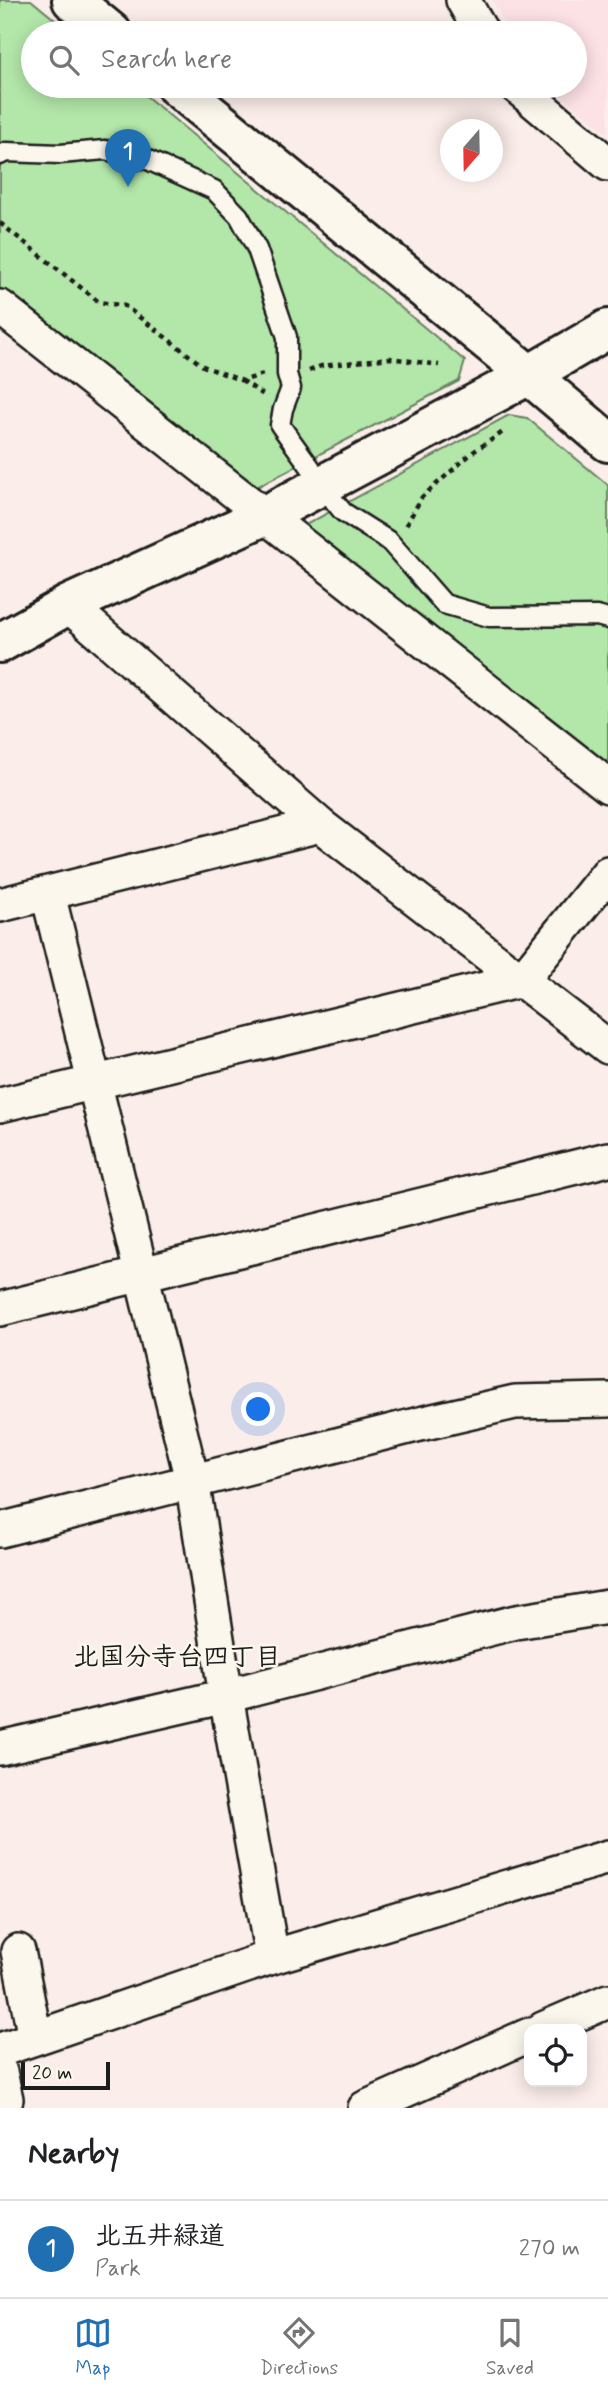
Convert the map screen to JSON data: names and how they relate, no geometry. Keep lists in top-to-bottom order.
{
  "districts": ["北国分寺台四丁目"],
  "scale_bar": "20 m",
  "north": "bottom",
  "page": {
    "search": "Search here",
    "pins": "1",
    "scale": "20 m",
    "heading": "Nearby",
    "list": [
      {
        "mark": "1",
        "name": "北五井緑道",
        "note": "Park",
        "value": "270 m"
      }
    ],
    "nav": ["Map", "Directions", "Saved"]
  }
}
